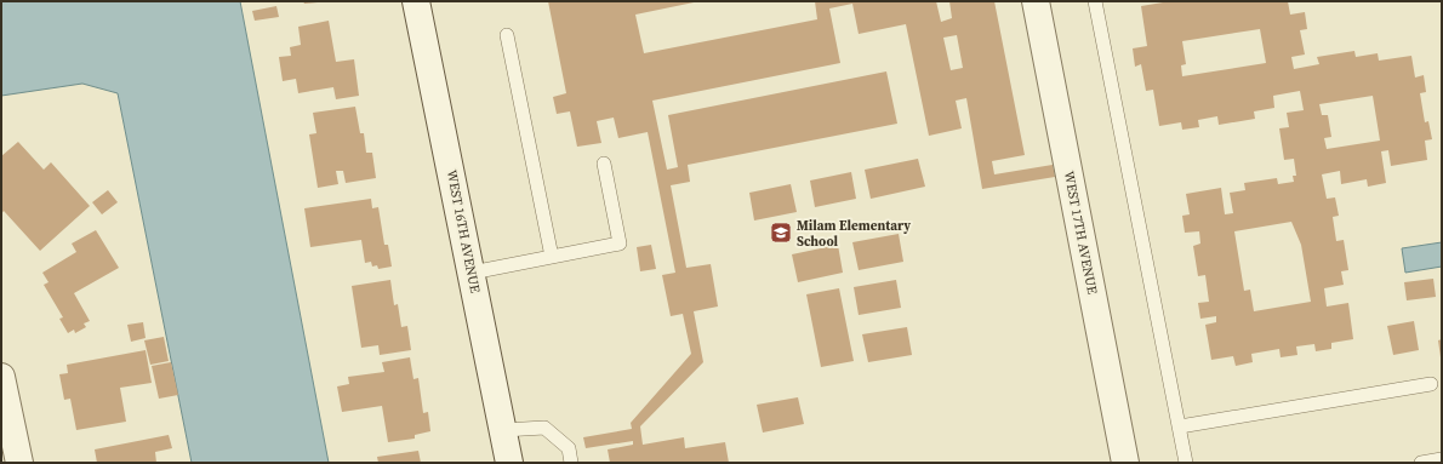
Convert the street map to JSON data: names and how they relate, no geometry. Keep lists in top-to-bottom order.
{
  "streets": {
    "street": ["WEST 16TH AVENUE", "WEST 17TH AVENUE"]
  },
  "places": {
    "school or university": ["Milam Elementary School"]
  }
}
